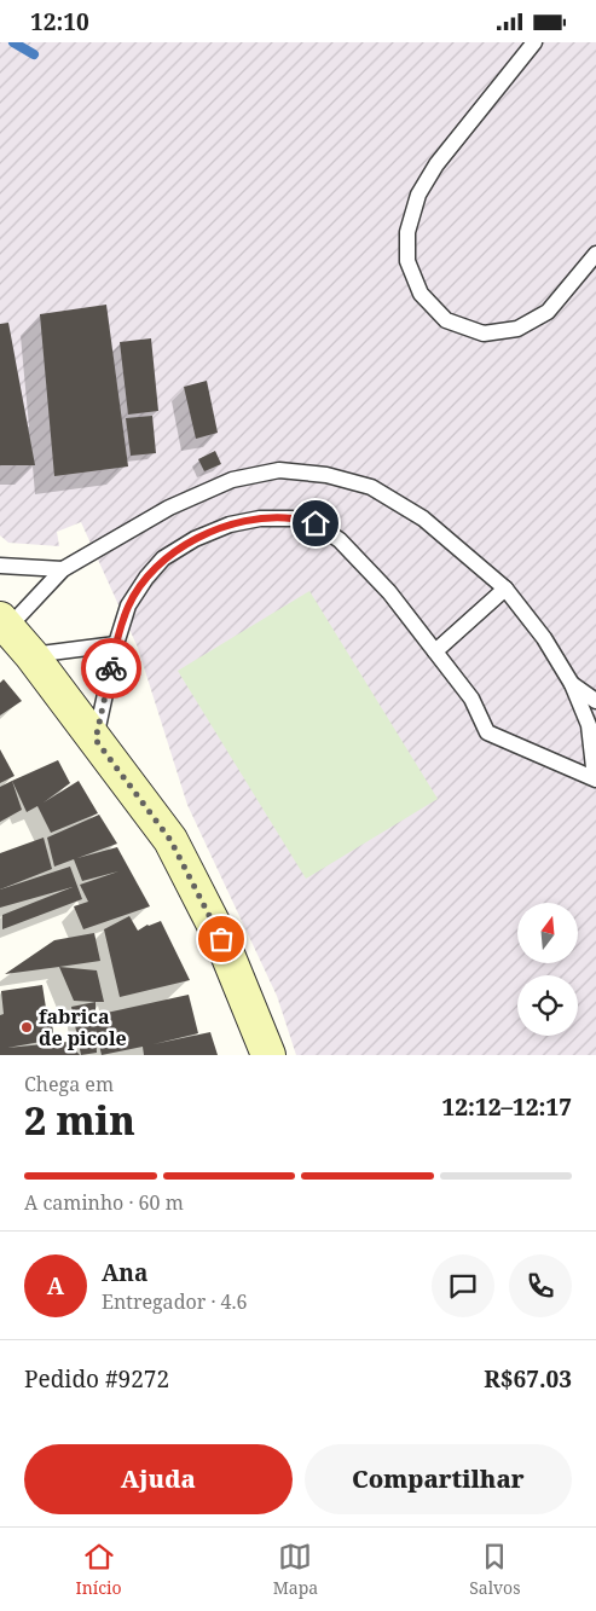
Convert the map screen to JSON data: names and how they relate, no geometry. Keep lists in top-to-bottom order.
{
  "places": ["fabrica de picole"],
  "north": "top",
  "page": {
    "status": "12:10",
    "heading": ["2 min", "Chega em", "12:12–12:17"],
    "panel": [
      "Ana",
      "Entregador · 4.6",
      "Pedido #9272",
      "R$67.03"
    ],
    "bar": "A caminho · 60 m",
    "round": "A",
    "buttons": ["Ajuda", "Compartilhar"],
    "tabs": ["Início", "Mapa", "Salvos"]
  }
}
